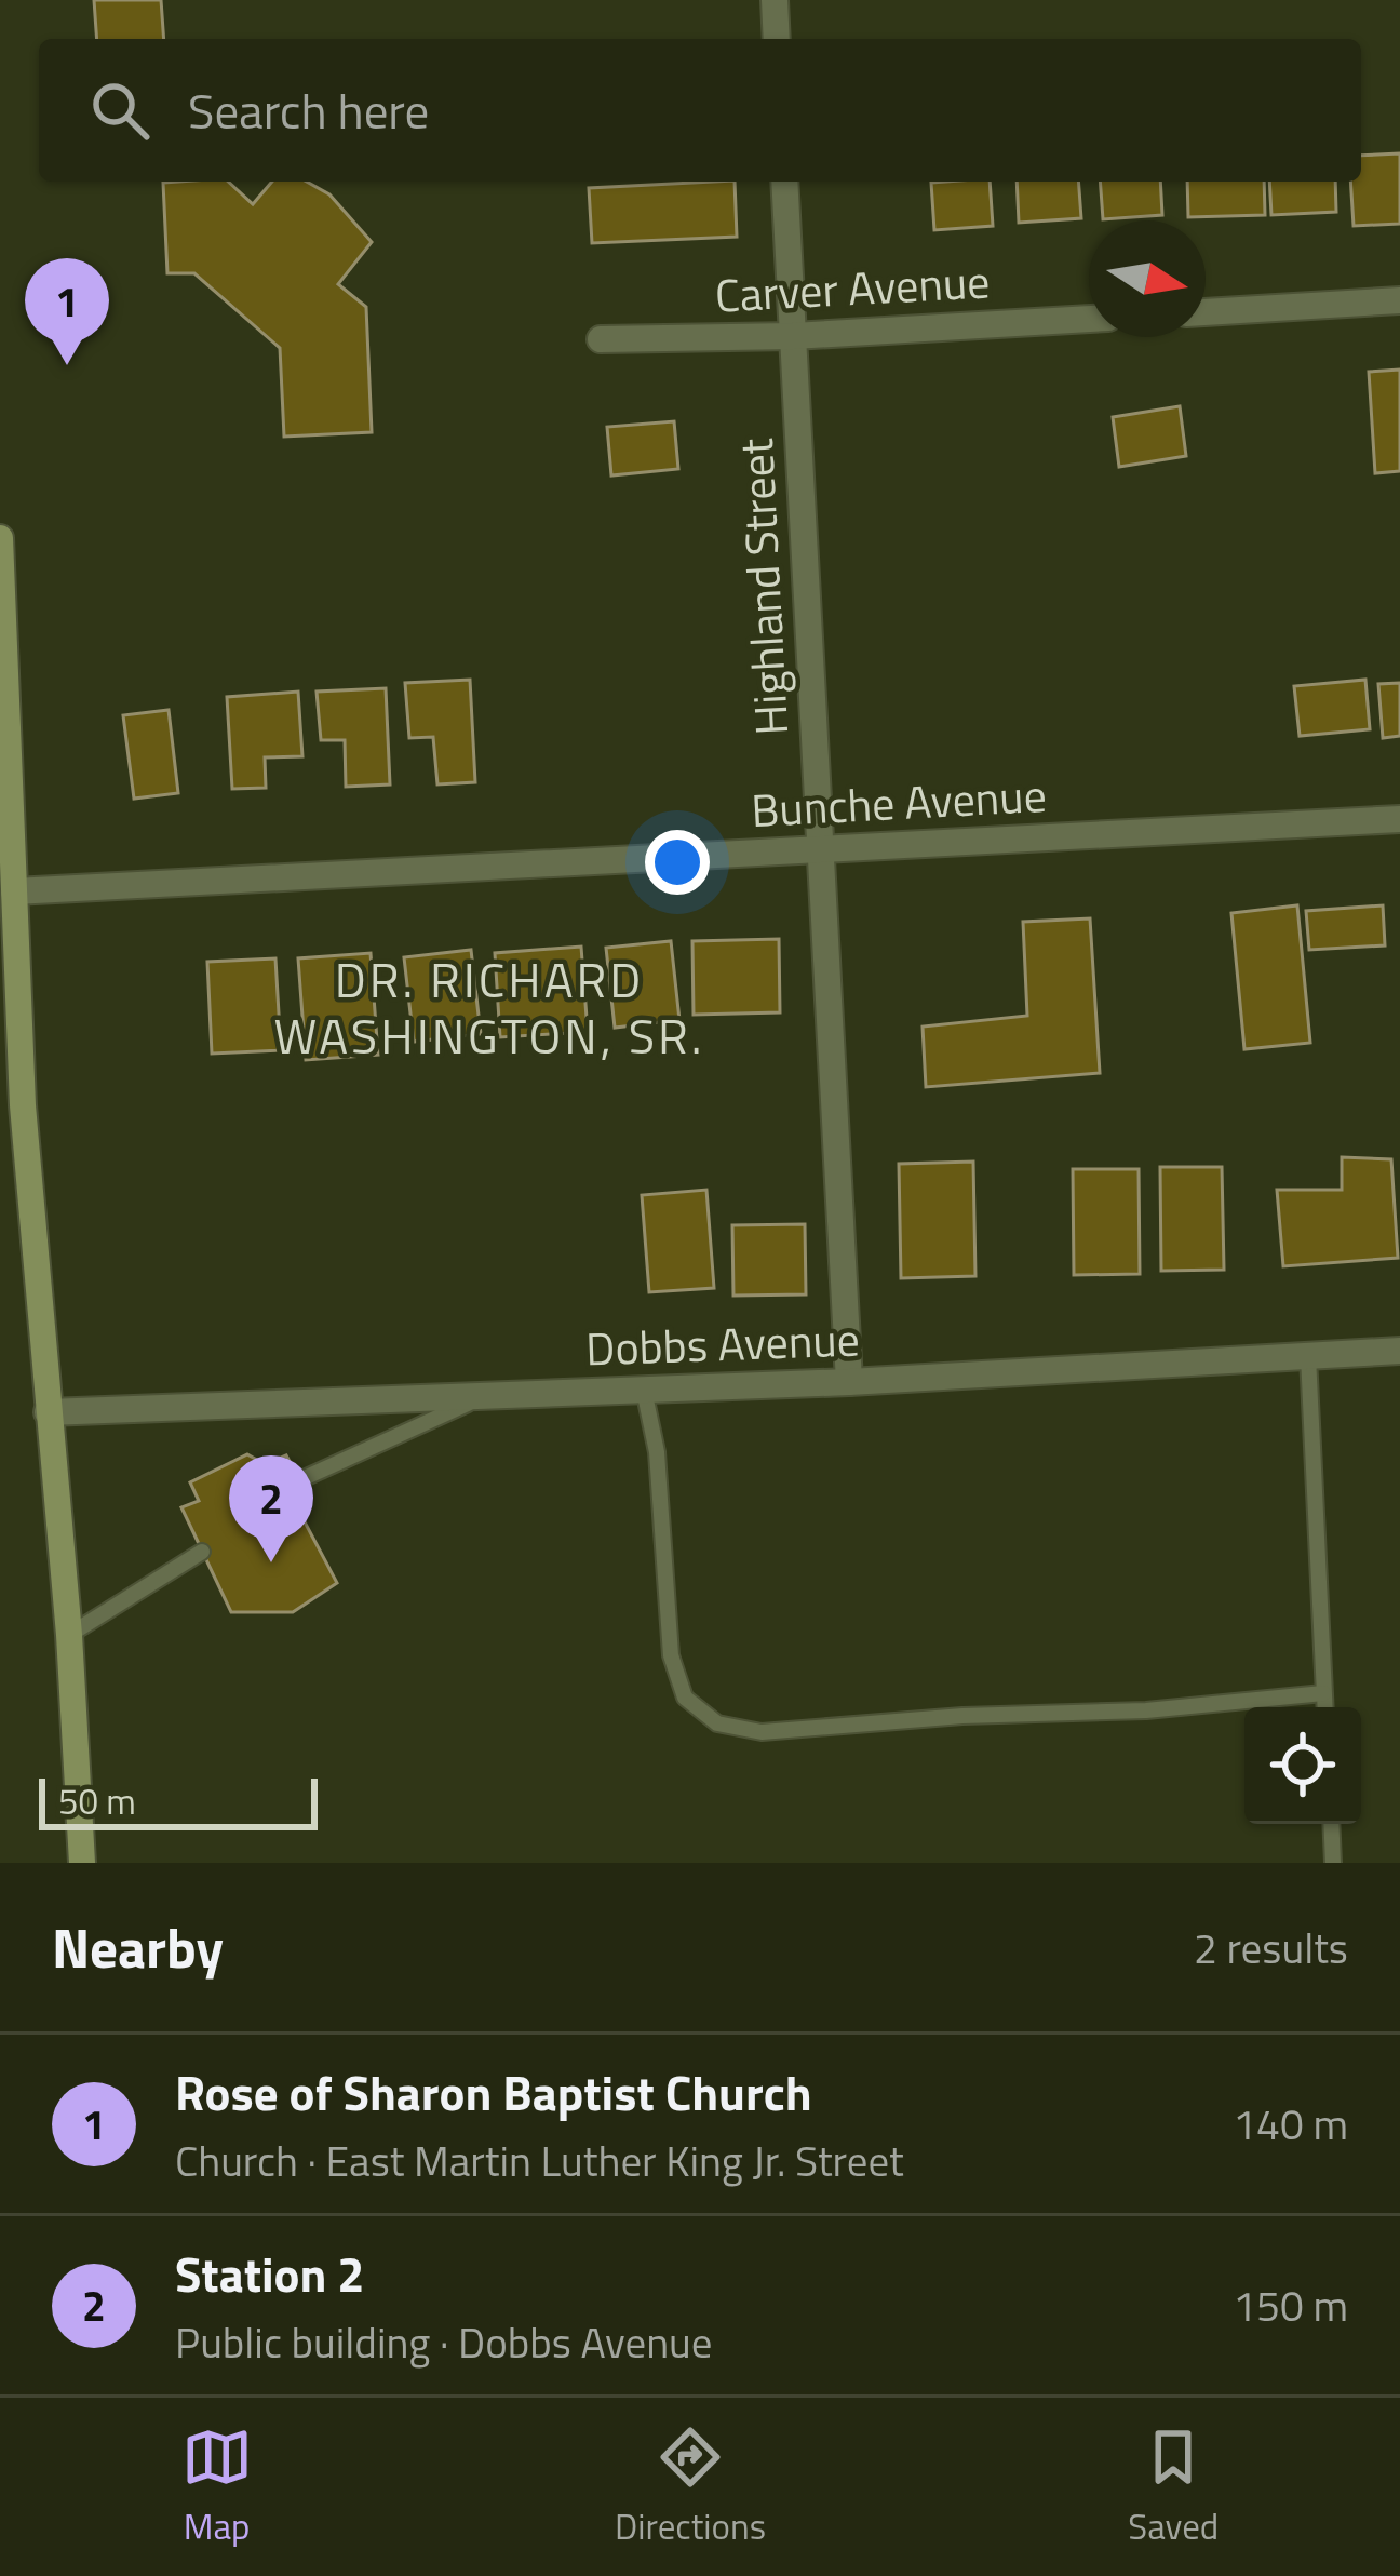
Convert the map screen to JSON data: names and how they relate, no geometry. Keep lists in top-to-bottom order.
{
  "streets": {
    "street": [
      "Carver Avenue",
      "Highland Street",
      "Bunche Avenue",
      "Dobbs Avenue"
    ]
  },
  "crossings": [
    ["Carver Avenue", "Highland Street"],
    ["Highland Street", "Bunche Avenue"],
    ["Highland Street", "Dobbs Avenue"]
  ],
  "districts": ["DR. RICHARD WASHINGTON, SR."],
  "scale_bar": "50 m",
  "north": "right",
  "page": {
    "search": "Search here",
    "pins": ["1", "2"],
    "scale": "50 m",
    "heading": ["Nearby", "2 results"],
    "list": [
      {
        "mark": "1",
        "name": "Rose of Sharon Baptist Church",
        "note": "Church · East Martin Luther King Jr. Street",
        "value": "140 m"
      },
      {
        "mark": "2",
        "name": "Station 2",
        "note": "Public building · Dobbs Avenue",
        "value": "150 m"
      }
    ],
    "nav": ["Map", "Directions", "Saved"]
  }
}
